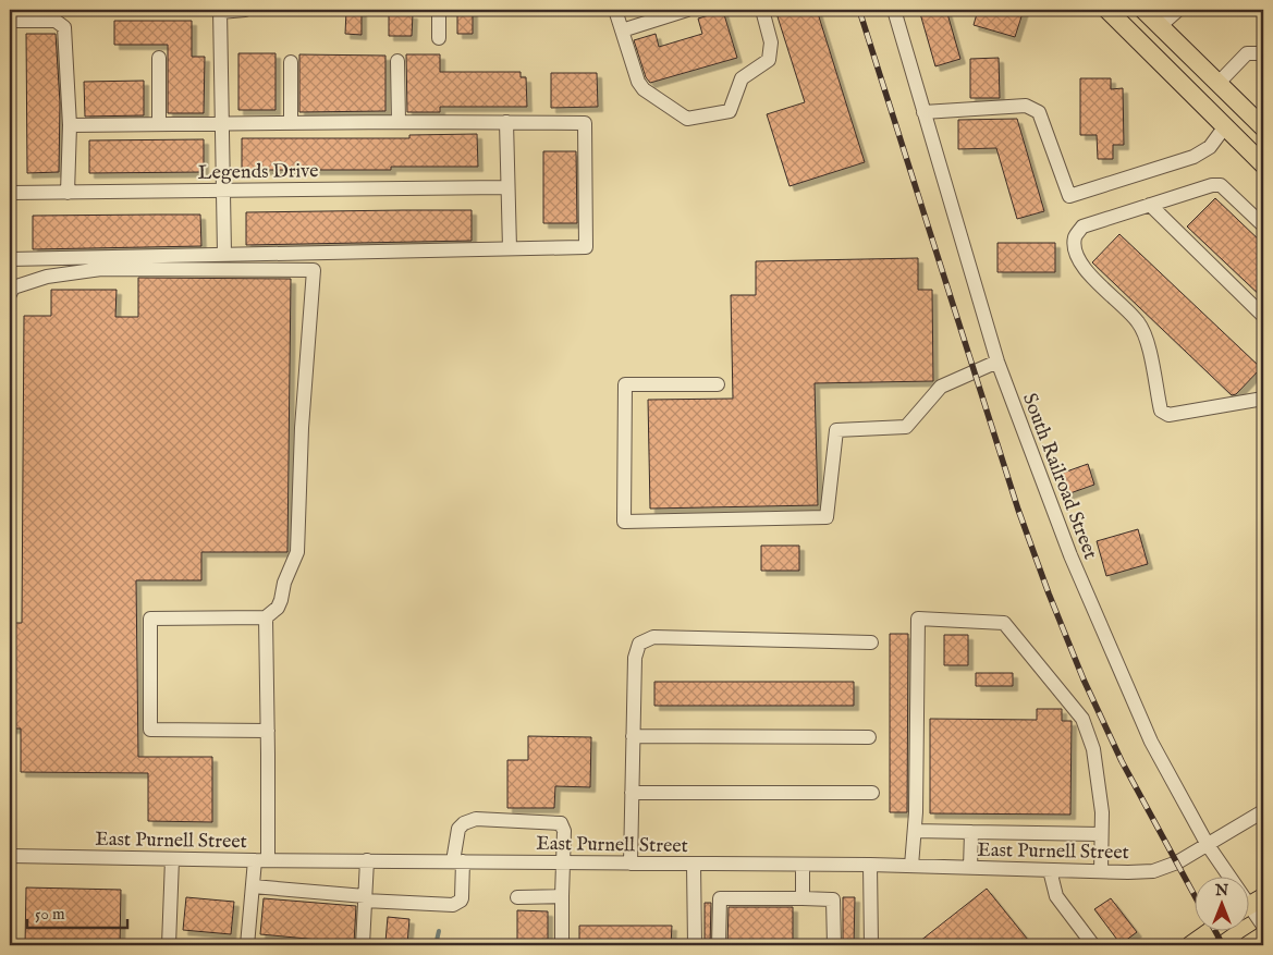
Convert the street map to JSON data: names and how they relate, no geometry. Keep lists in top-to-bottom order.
{
  "streets": {
    "street": ["Legends Drive", "South Railroad Street", "East Purnell Street"]
  },
  "crossings": [
    ["South Railroad Street", "East Purnell Street"]
  ],
  "scale_bar": "50 m",
  "north": "top"
}
